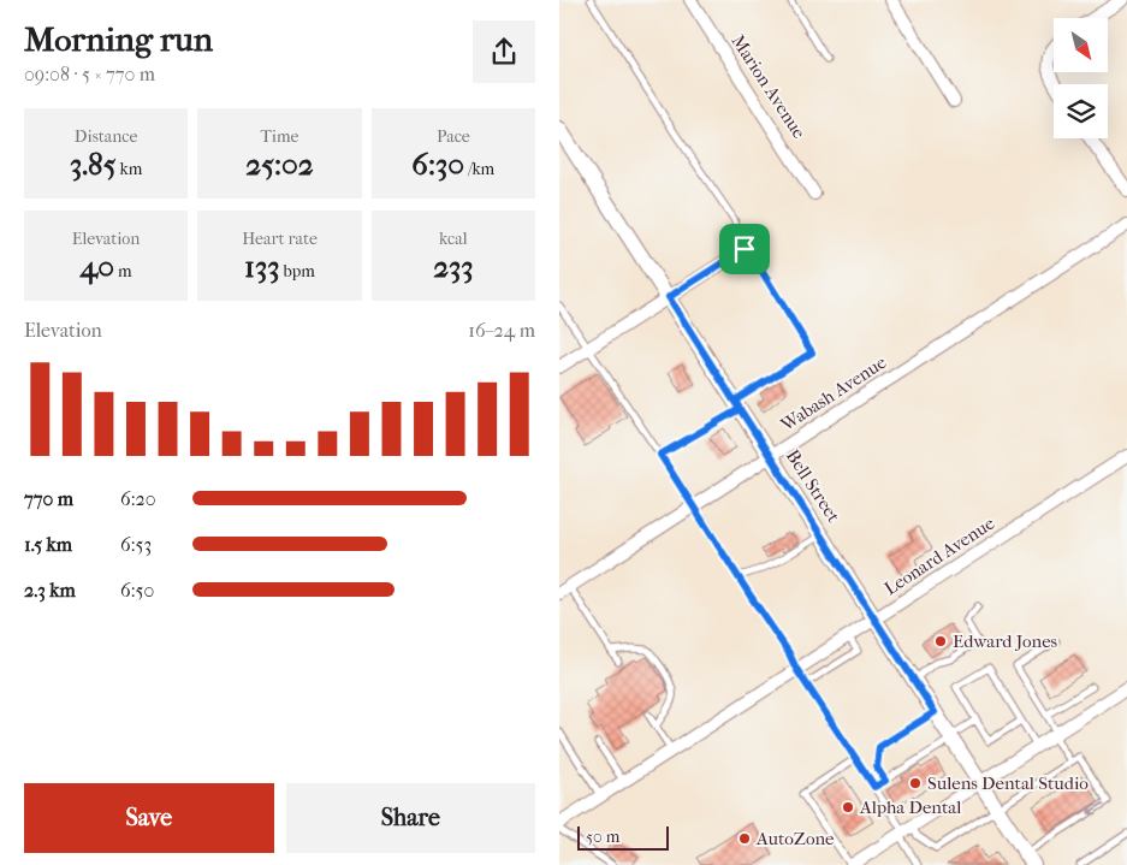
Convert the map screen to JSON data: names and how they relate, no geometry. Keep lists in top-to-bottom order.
{
  "streets": {
    "street": [
      "Marion Avenue",
      "Wabash Avenue",
      "Bell Street",
      "Leonard Avenue"
    ]
  },
  "crossings": [
    ["Wabash Avenue", "Bell Street"],
    ["Bell Street", "Leonard Avenue"]
  ],
  "places": [
    "Edward Jones",
    "Sulens Dental Studio",
    "Alpha Dental",
    "AutoZone"
  ],
  "scale_bar": "50 m",
  "north": "bottom right",
  "page": {
    "heading": ["Morning run", "09:08 · 5 × 770 m"],
    "stats": [
      ["Distance", "3.85 km"],
      ["Time", "25:02"],
      ["Pace", "6:30 /km"],
      ["Elevation", "40 m"],
      ["Heart rate", "133 bpm"],
      ["kcal", "233"]
    ],
    "chart": ["Elevation", "16–24 m"],
    "list": [
      {
        "name": "770 m",
        "note": "6:20"
      },
      {
        "name": "1.5 km",
        "note": "6:53"
      },
      {
        "name": "2.3 km",
        "note": "6:50"
      }
    ],
    "buttons": ["Save", "Share"],
    "scale": "50 m"
  }
}
